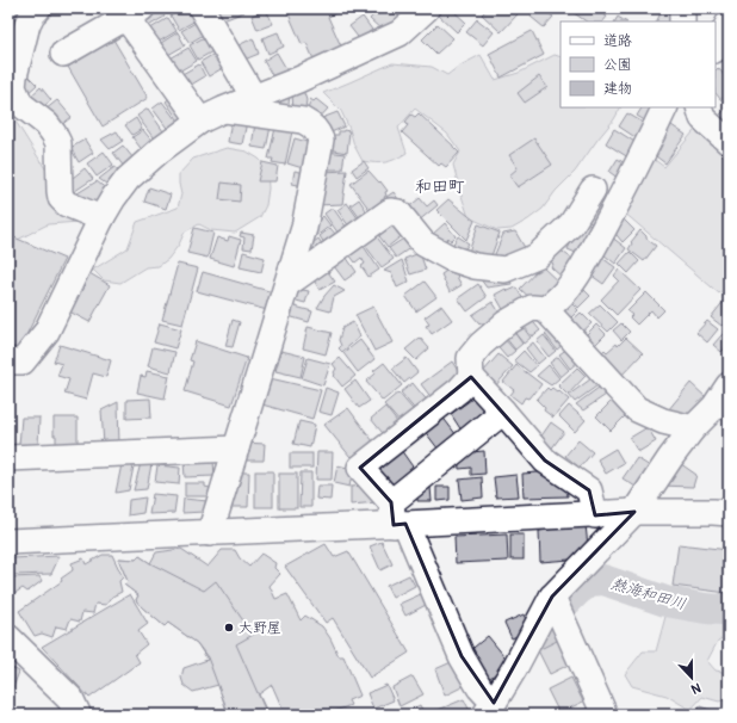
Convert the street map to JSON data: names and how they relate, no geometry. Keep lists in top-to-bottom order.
{
  "districts": ["和田町"],
  "water": ["熱海和田川"],
  "places": ["大野屋"],
  "legend": ["道路", "公園", "建物"],
  "north": "bottom"
}
